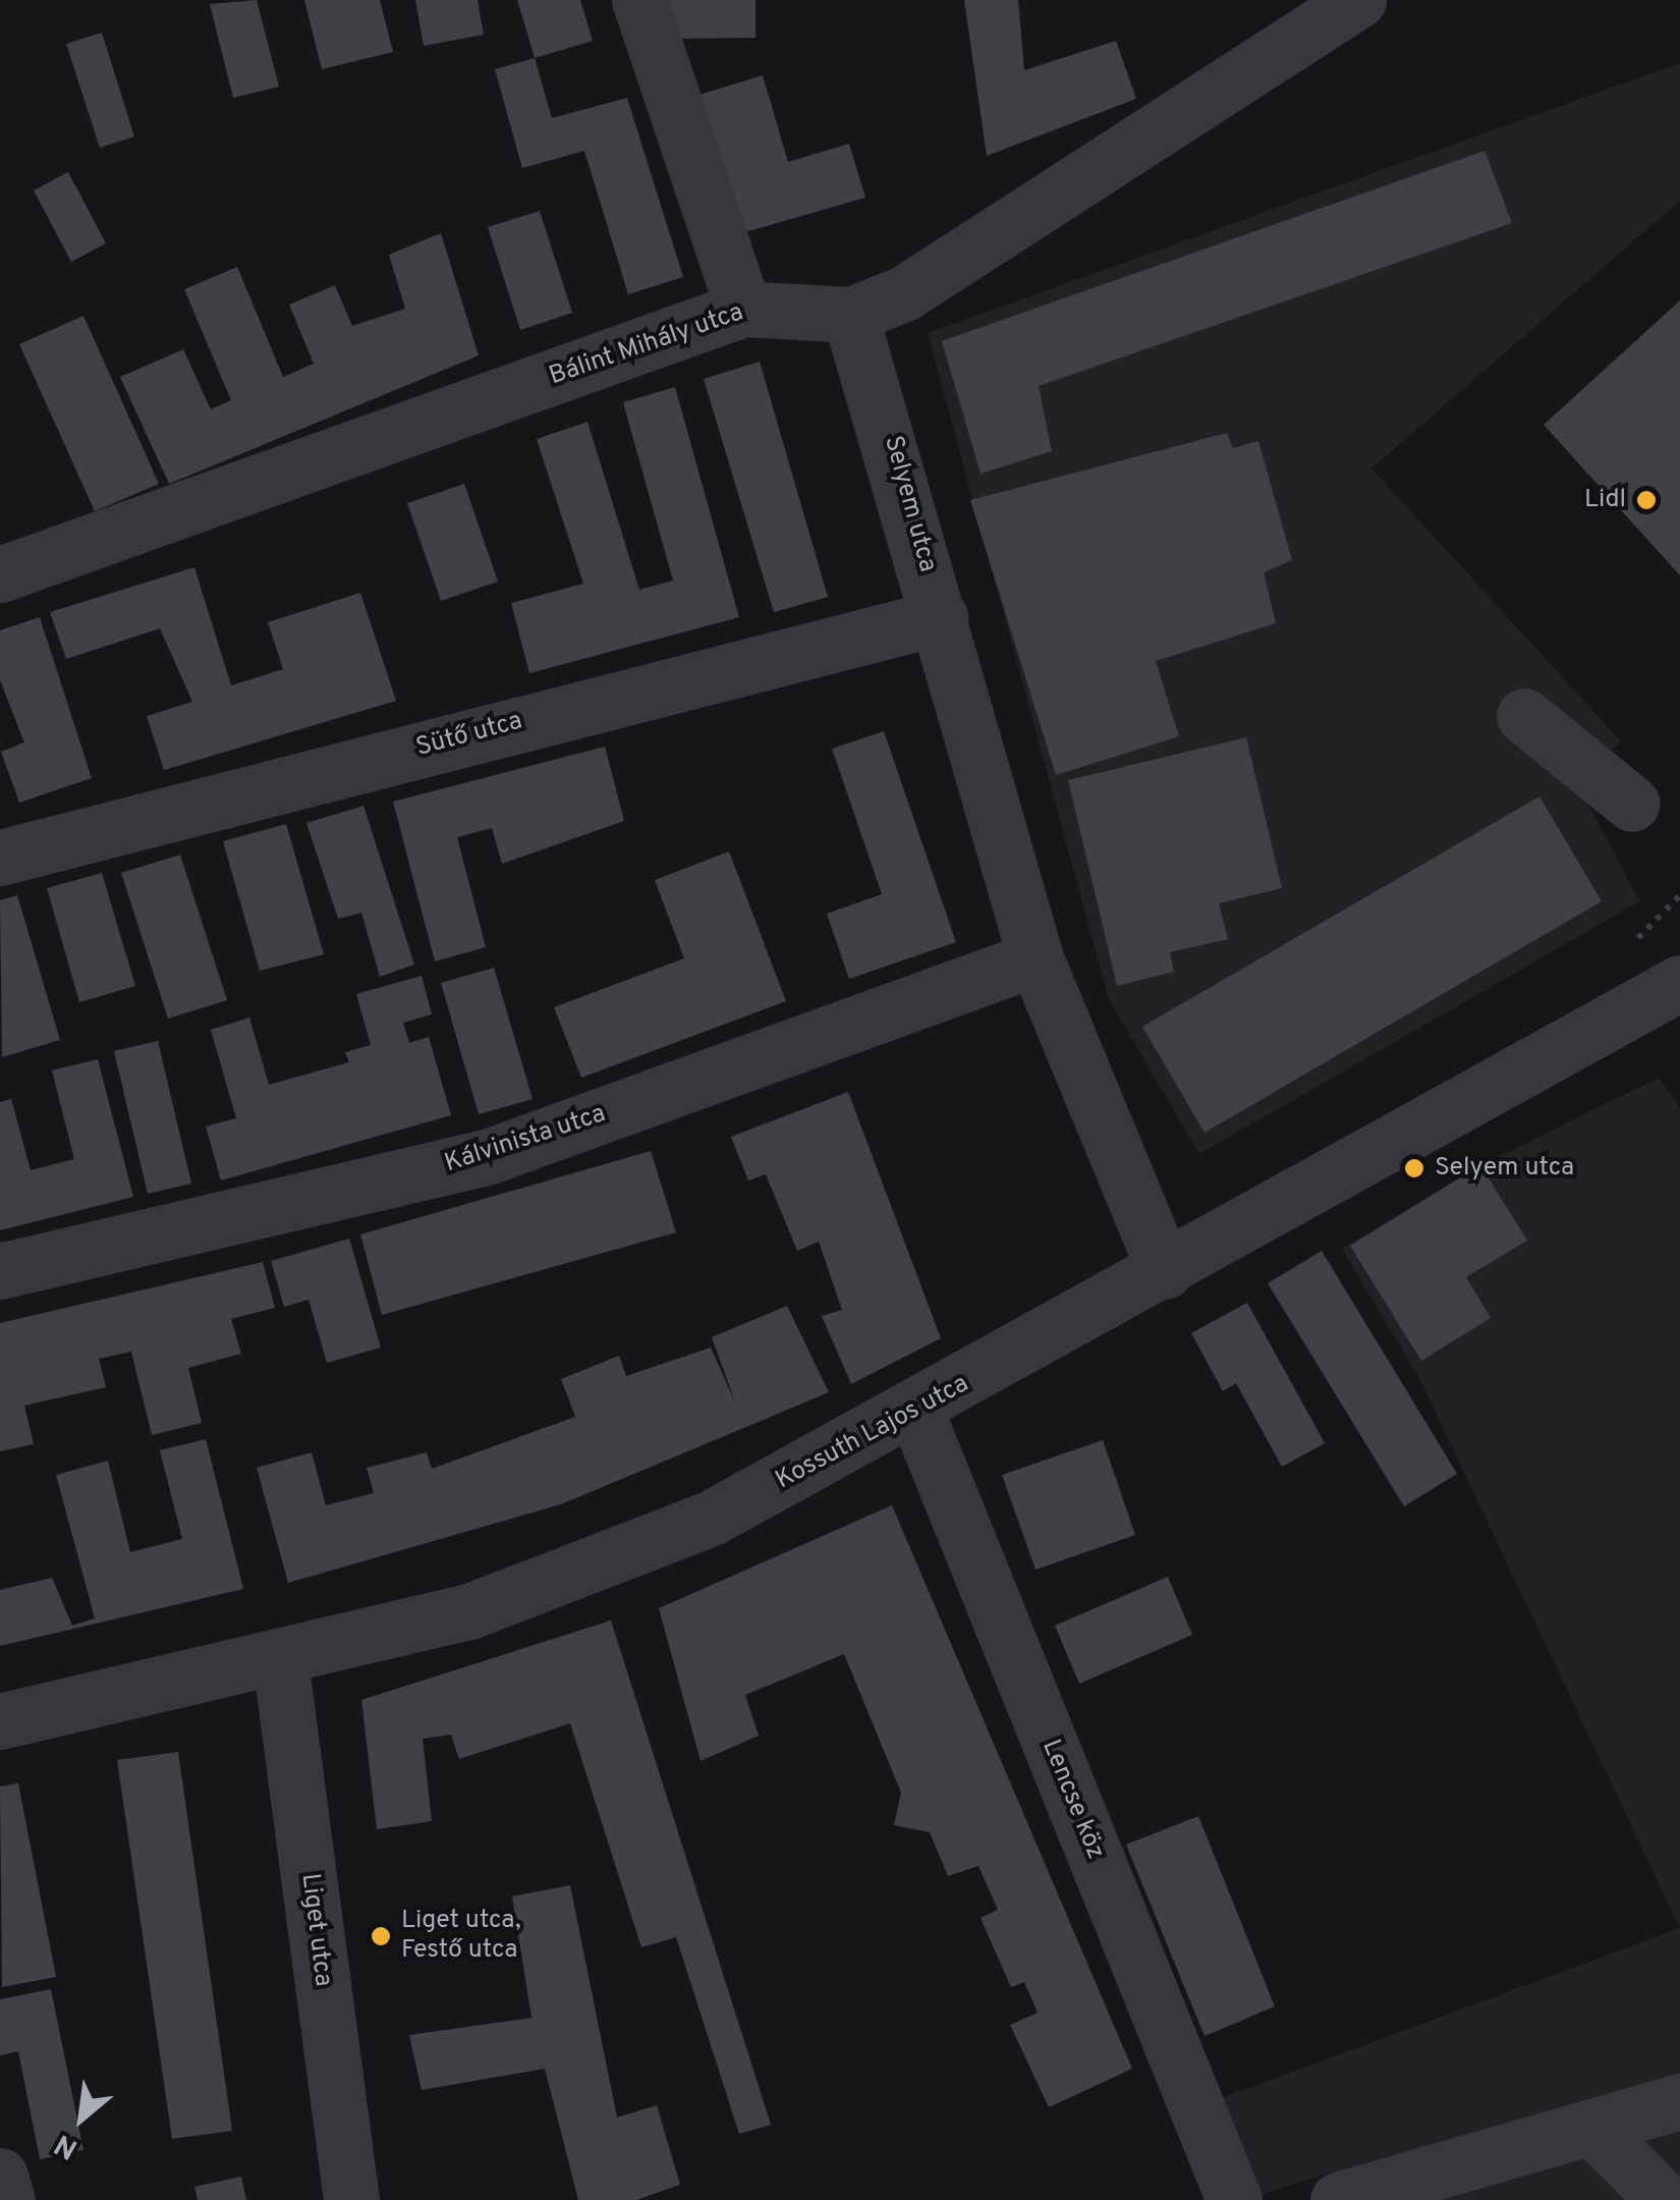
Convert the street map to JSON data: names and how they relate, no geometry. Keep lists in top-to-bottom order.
{
  "streets": {
    "street": [
      "Bálint Mihály utca",
      "Selyem utca",
      "Sütő utca",
      "Kálvinista utca",
      "Kossuth Lajos utca",
      "Lencse köz",
      "Liget utca"
    ]
  },
  "crossings": [
    ["Bálint Mihály utca", "Selyem utca"],
    ["Selyem utca", "Sütő utca"],
    ["Selyem utca", "Kálvinista utca"],
    ["Selyem utca", "Kossuth Lajos utca"],
    ["Kossuth Lajos utca", "Lencse köz"],
    ["Kossuth Lajos utca", "Liget utca"]
  ],
  "places": ["Lidl", "Selyem utca", "Liget utca, Festő utca"],
  "north": "bottom left"
}
